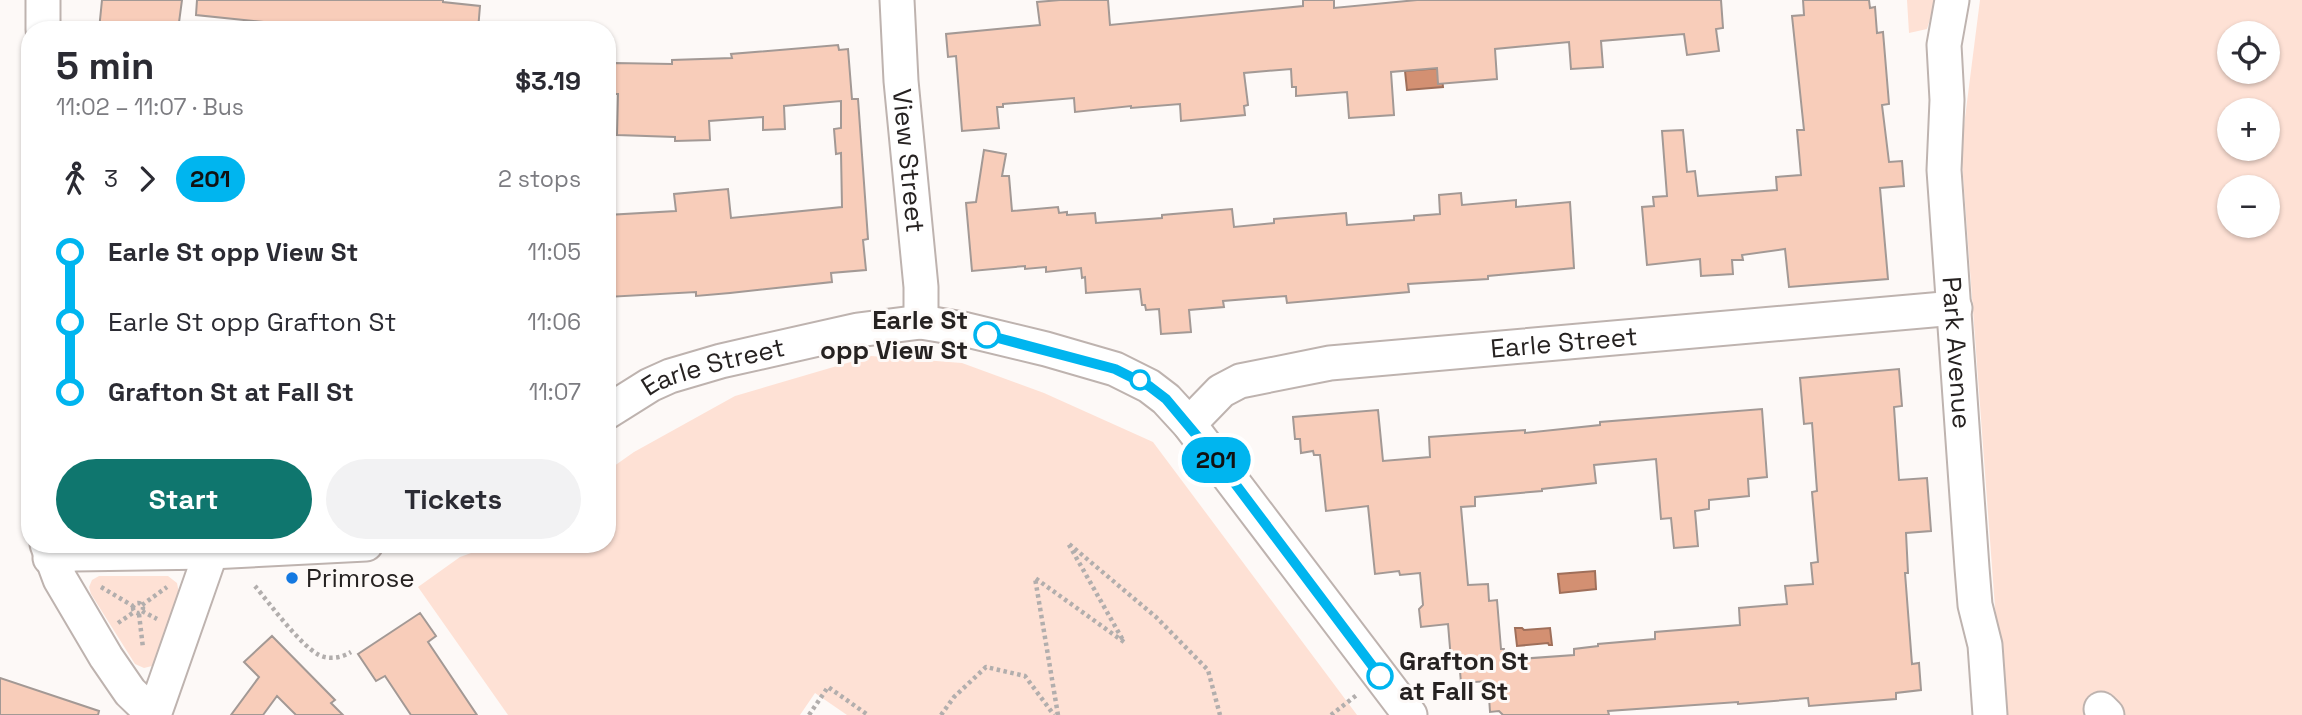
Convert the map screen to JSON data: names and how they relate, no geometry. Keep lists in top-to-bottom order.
{
  "streets": {
    "street": ["View Street", "Earle Street", "Park Avenue"]
  },
  "crossings": [
    ["View Street", "Earle Street"],
    ["Earle Street", "Park Avenue"]
  ],
  "places": ["Earle St opp View St", "Primrose", "Grafton St at Fall St"],
  "lines": ["bus line 201"],
  "page": {
    "on_map": "201",
    "map_buttons": ["+", "−"],
    "heading": ["5 min", "11:02 – 11:07 · Bus", "$3.19"],
    "legs": ["3", "201", "2 stops"],
    "list": [
      {
        "name": "Earle St opp View St",
        "value": "11:05"
      },
      {
        "name": "Earle St opp Grafton St",
        "value": "11:06"
      },
      {
        "name": "Grafton St at Fall St",
        "value": "11:07"
      }
    ],
    "buttons": ["Start", "Tickets"]
  }
}
